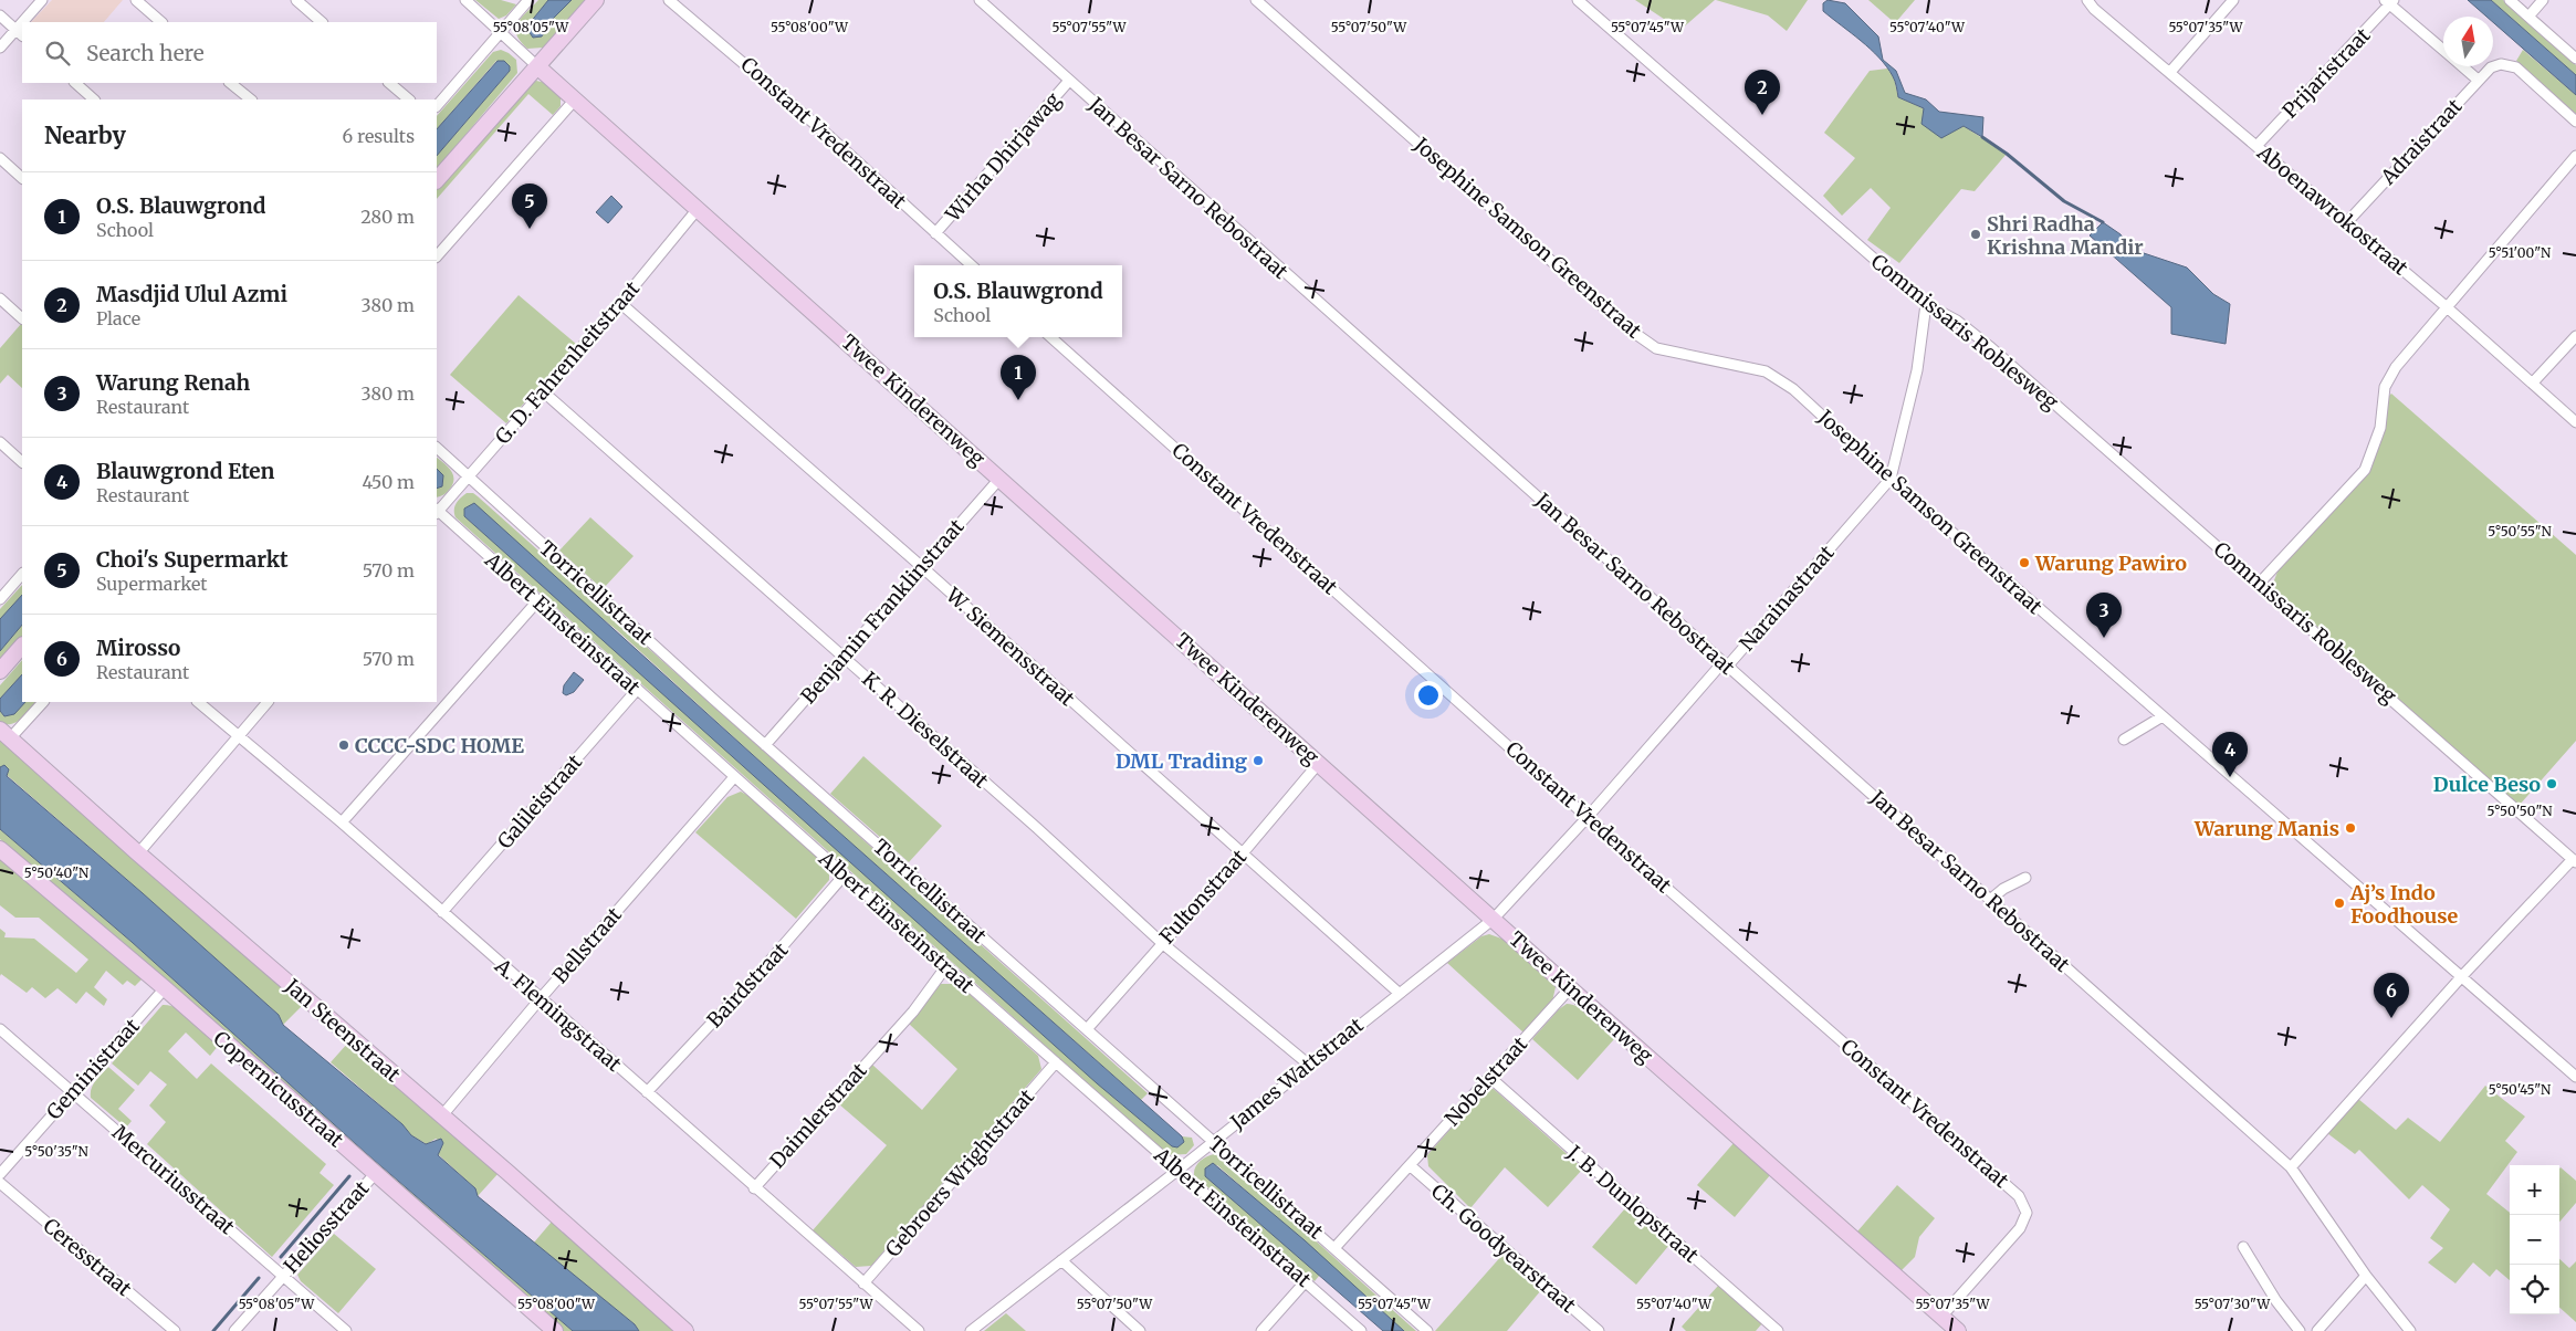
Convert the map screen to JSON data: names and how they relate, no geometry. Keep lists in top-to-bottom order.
{
  "streets": {
    "street": [
      "Prijaristraat",
      "Constant Vredenstraat",
      "Adraistraat",
      "Wirha Dhirjawag",
      "Jan Besar Sarno Rebostraat",
      "Aboenawrokostraat",
      "Josephine Samson Greenstraat",
      "Commissaris Roblesweg",
      "G. D. Fahrenheitstraat",
      "Twee Kinderenweg",
      "Torricellistraat",
      "Narainastraat",
      "Benjamin Franklinstraat",
      "Albert Einsteinstraat",
      "W. Siemensstraat",
      "K. R. Dieselstraat",
      "Galileistraat",
      "Fultonstraat",
      "Bellstraat",
      "Bairdstraat",
      "A. Flemingstraat",
      "Jan Steenstraat",
      "Geministraat",
      "James Wattstraat",
      "Nobelstraat",
      "Copernicusstraat",
      "Daimlerstraat",
      "Gebroers Wrightstraat",
      "Mercuriusstraat",
      "J. B. Dunlopstraat",
      "Heliosstraat",
      "Ch. Goodyearstraat",
      "Ceresstraat"
    ]
  },
  "crossings": [
    ["Prijaristraat", "Aboenawrokostraat"],
    ["Constant Vredenstraat", "Wirha Dhirjawag"],
    ["Constant Vredenstraat", "Twee Kinderenweg"],
    ["Constant Vredenstraat", "Narainastraat"],
    ["Adraistraat", "Aboenawrokostraat"],
    ["Wirha Dhirjawag", "Jan Besar Sarno Rebostraat"],
    ["Jan Besar Sarno Rebostraat", "Narainastraat"],
    ["Josephine Samson Greenstraat", "Narainastraat"],
    ["Commissaris Roblesweg", "Narainastraat"],
    ["G. D. Fahrenheitstraat", "Twee Kinderenweg"],
    ["G. D. Fahrenheitstraat", "Torricellistraat"],
    ["G. D. Fahrenheitstraat", "Albert Einsteinstraat"],
    ["G. D. Fahrenheitstraat", "W. Siemensstraat"],
    ["G. D. Fahrenheitstraat", "K. R. Dieselstraat"],
    ["Twee Kinderenweg", "Narainastraat"],
    ["Twee Kinderenweg", "Benjamin Franklinstraat"],
    ["Twee Kinderenweg", "Fultonstraat"],
    ["Twee Kinderenweg", "James Wattstraat"],
    ["Twee Kinderenweg", "Nobelstraat"],
    ["Torricellistraat", "Benjamin Franklinstraat"],
    ["Torricellistraat", "Fultonstraat"],
    ["Torricellistraat", "James Wattstraat"],
    ["Torricellistraat", "Nobelstraat"],
    ["Narainastraat", "James Wattstraat"],
    ["Benjamin Franklinstraat", "W. Siemensstraat"],
    ["Benjamin Franklinstraat", "K. R. Dieselstraat"],
    ["Albert Einsteinstraat", "Galileistraat"],
    ["Albert Einsteinstraat", "Bellstraat"],
    ["Albert Einsteinstraat", "Bairdstraat"],
    ["Albert Einsteinstraat", "James Wattstraat"],
    ["Albert Einsteinstraat", "Daimlerstraat"],
    ["Albert Einsteinstraat", "Gebroers Wrightstraat"],
    ["W. Siemensstraat", "Fultonstraat"],
    ["W. Siemensstraat", "James Wattstraat"],
    ["K. R. Dieselstraat", "Fultonstraat"],
    ["K. R. Dieselstraat", "James Wattstraat"],
    ["Galileistraat", "A. Flemingstraat"],
    ["Bellstraat", "A. Flemingstraat"],
    ["Bellstraat", "Jan Steenstraat"],
    ["Bairdstraat", "A. Flemingstraat"],
    ["A. Flemingstraat", "Daimlerstraat"],
    ["A. Flemingstraat", "Gebroers Wrightstraat"],
    ["Geministraat", "Copernicusstraat"],
    ["Geministraat", "Mercuriusstraat"],
    ["Nobelstraat", "J. B. Dunlopstraat"],
    ["Nobelstraat", "Ch. Goodyearstraat"],
    ["Copernicusstraat", "Heliosstraat"],
    ["Mercuriusstraat", "Heliosstraat"]
  ],
  "places": [
    "Shri Radha Krishna Mandir",
    "Warung Pawiro",
    "CCCC-SDC HOME",
    "DML Trading",
    "Dulce Beso",
    "Warung Manis",
    "Aj’s Indo Foodhouse"
  ],
  "north": "top",
  "page": {
    "search": "Search here",
    "pins": [
      "2",
      "5",
      "1",
      "3",
      "4",
      "6"
    ],
    "heading": ["Nearby", "6 results"],
    "list": [
      {
        "mark": "1",
        "name": "O.S. Blauwgrond",
        "note": "School",
        "value": "280 m"
      },
      {
        "mark": "2",
        "name": "Masdjid Ulul Azmi",
        "note": "Place",
        "value": "380 m"
      },
      {
        "mark": "3",
        "name": "Warung Renah",
        "note": "Restaurant",
        "value": "380 m"
      },
      {
        "mark": "4",
        "name": "Blauwgrond Eten",
        "note": "Restaurant",
        "value": "450 m"
      },
      {
        "mark": "5",
        "name": "Choi's Supermarkt",
        "note": "Supermarket",
        "value": "570 m"
      },
      {
        "mark": "6",
        "name": "Mirosso",
        "note": "Restaurant",
        "value": "570 m"
      }
    ],
    "popup": ["O.S. Blauwgrond", "School"],
    "map_buttons": ["+", "−"]
  },
  "coordinates": [
    "55°08'05\"W",
    "55°08'00\"W",
    "55°07'55\"W",
    "55°07'50\"W",
    "55°07'45\"W",
    "55°07'40\"W",
    "55°07'35\"W",
    "5°51'00\"N",
    "5°50'55\"N",
    "5°50'50\"N",
    "5°50'40\"N",
    "5°50'45\"N",
    "5°50'35\"N",
    "55°07'30\"W"
  ]
}
